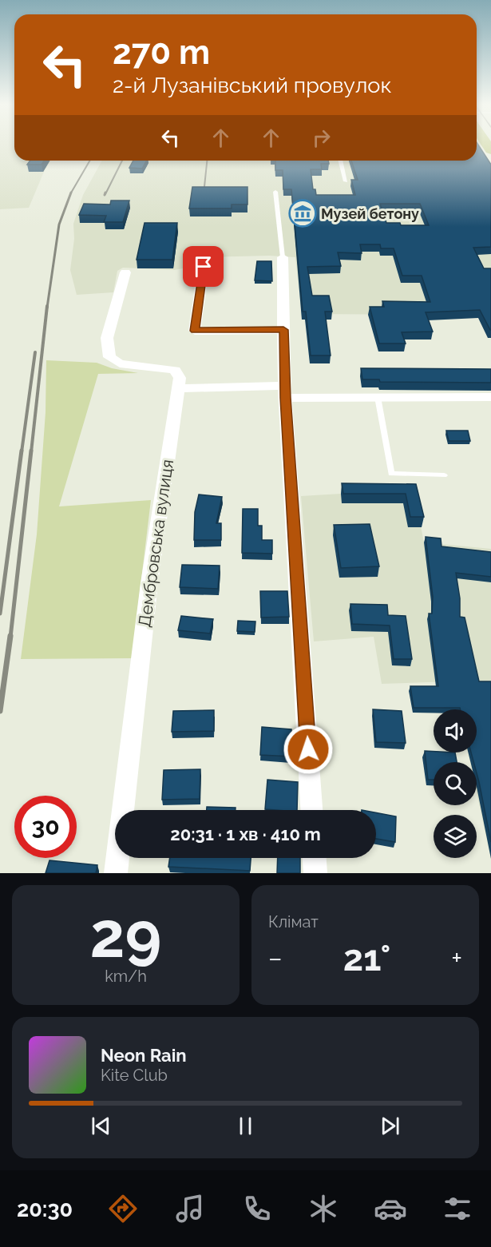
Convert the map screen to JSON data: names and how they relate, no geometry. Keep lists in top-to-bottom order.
{
  "streets": {
    "street": ["Дембровська вулиця"]
  },
  "places": {
    "museum": ["Музей бетону"]
  },
  "page": {
    "turn": ["270 m", "2-й Лузанівський провулок"],
    "limit": "30",
    "trip": "20:31 · 1 хв · 410 m",
    "tile": [
      ["29", "km/h"],
      "Клімат"
    ],
    "heat": ["−", "21°", "+"],
    "song": ["Neon Rain", "Kite Club"],
    "tabs": "20:30"
  }
}
